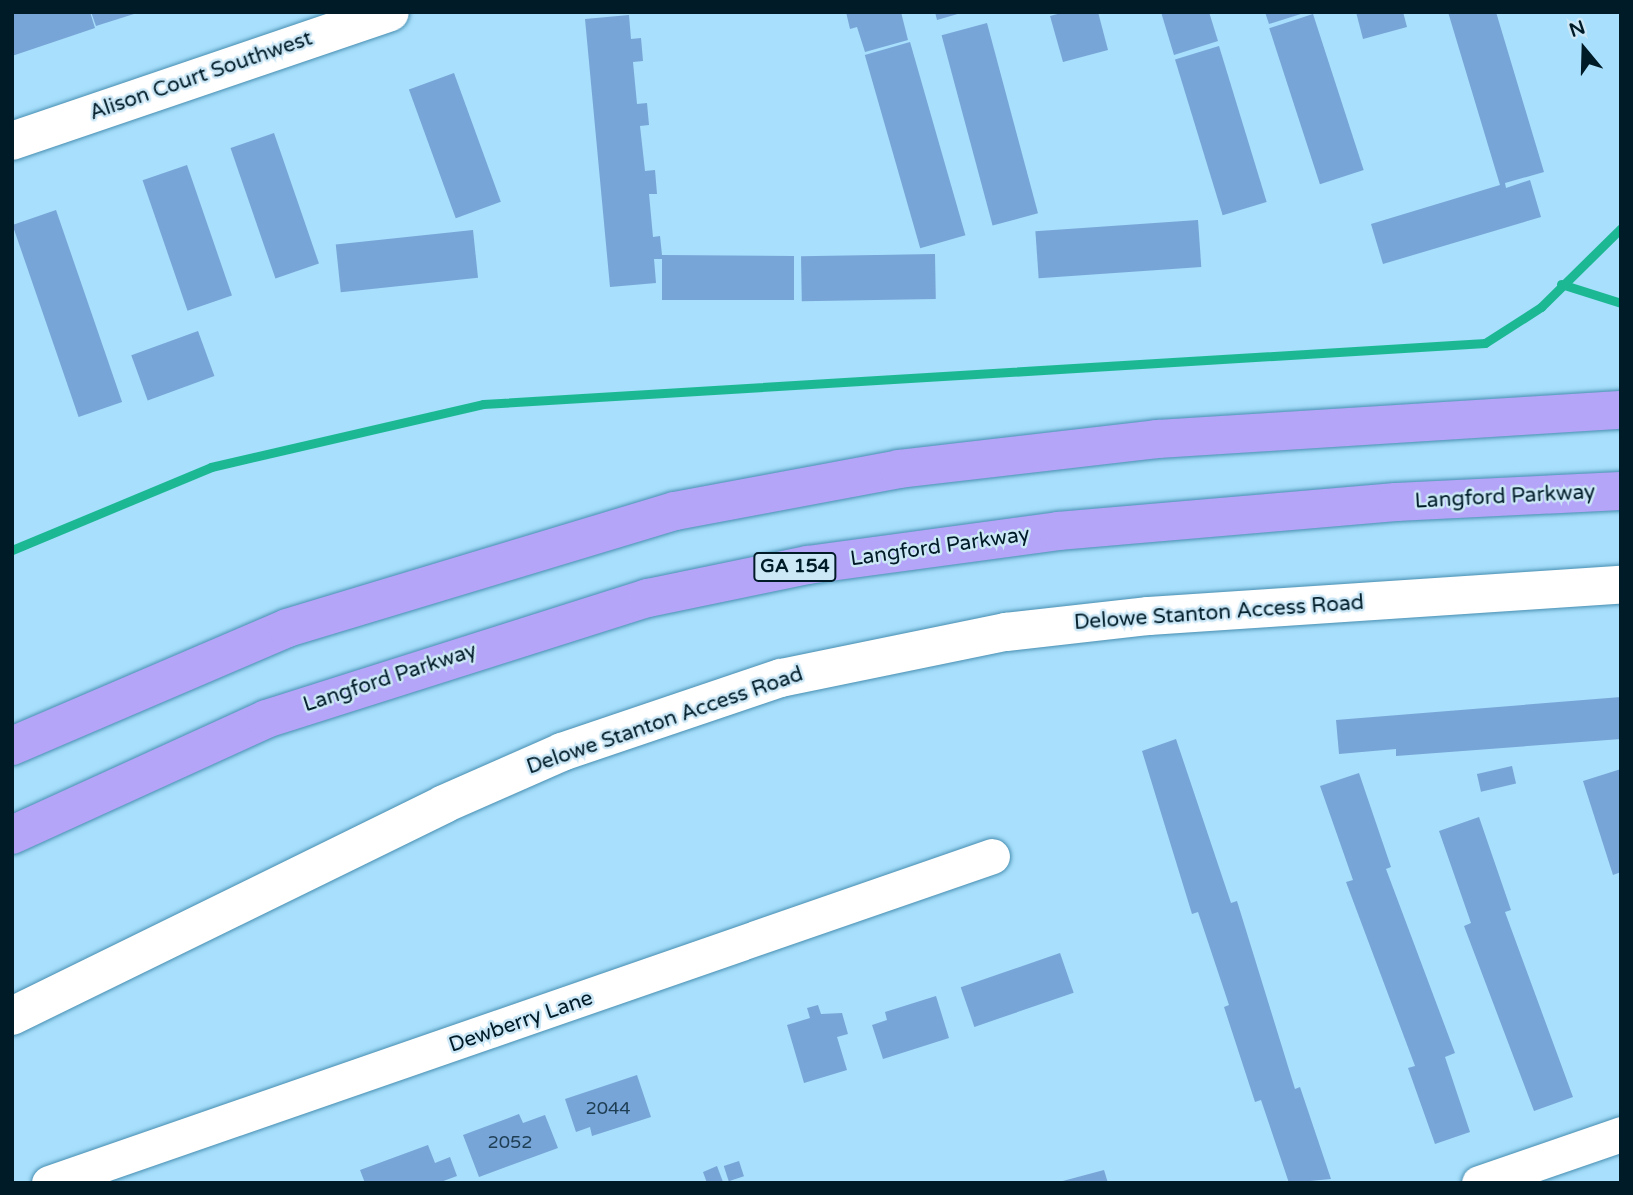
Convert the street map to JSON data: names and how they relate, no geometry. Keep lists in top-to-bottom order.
{
  "streets": {
    "highway": ["Langford Parkway", "GA 154"],
    "street": ["Alison Court Southwest", "Delowe Stanton Access Road", "Dewberry Lane"]
  },
  "house_numbers": ["2044", "2052"],
  "north": "top"
}
